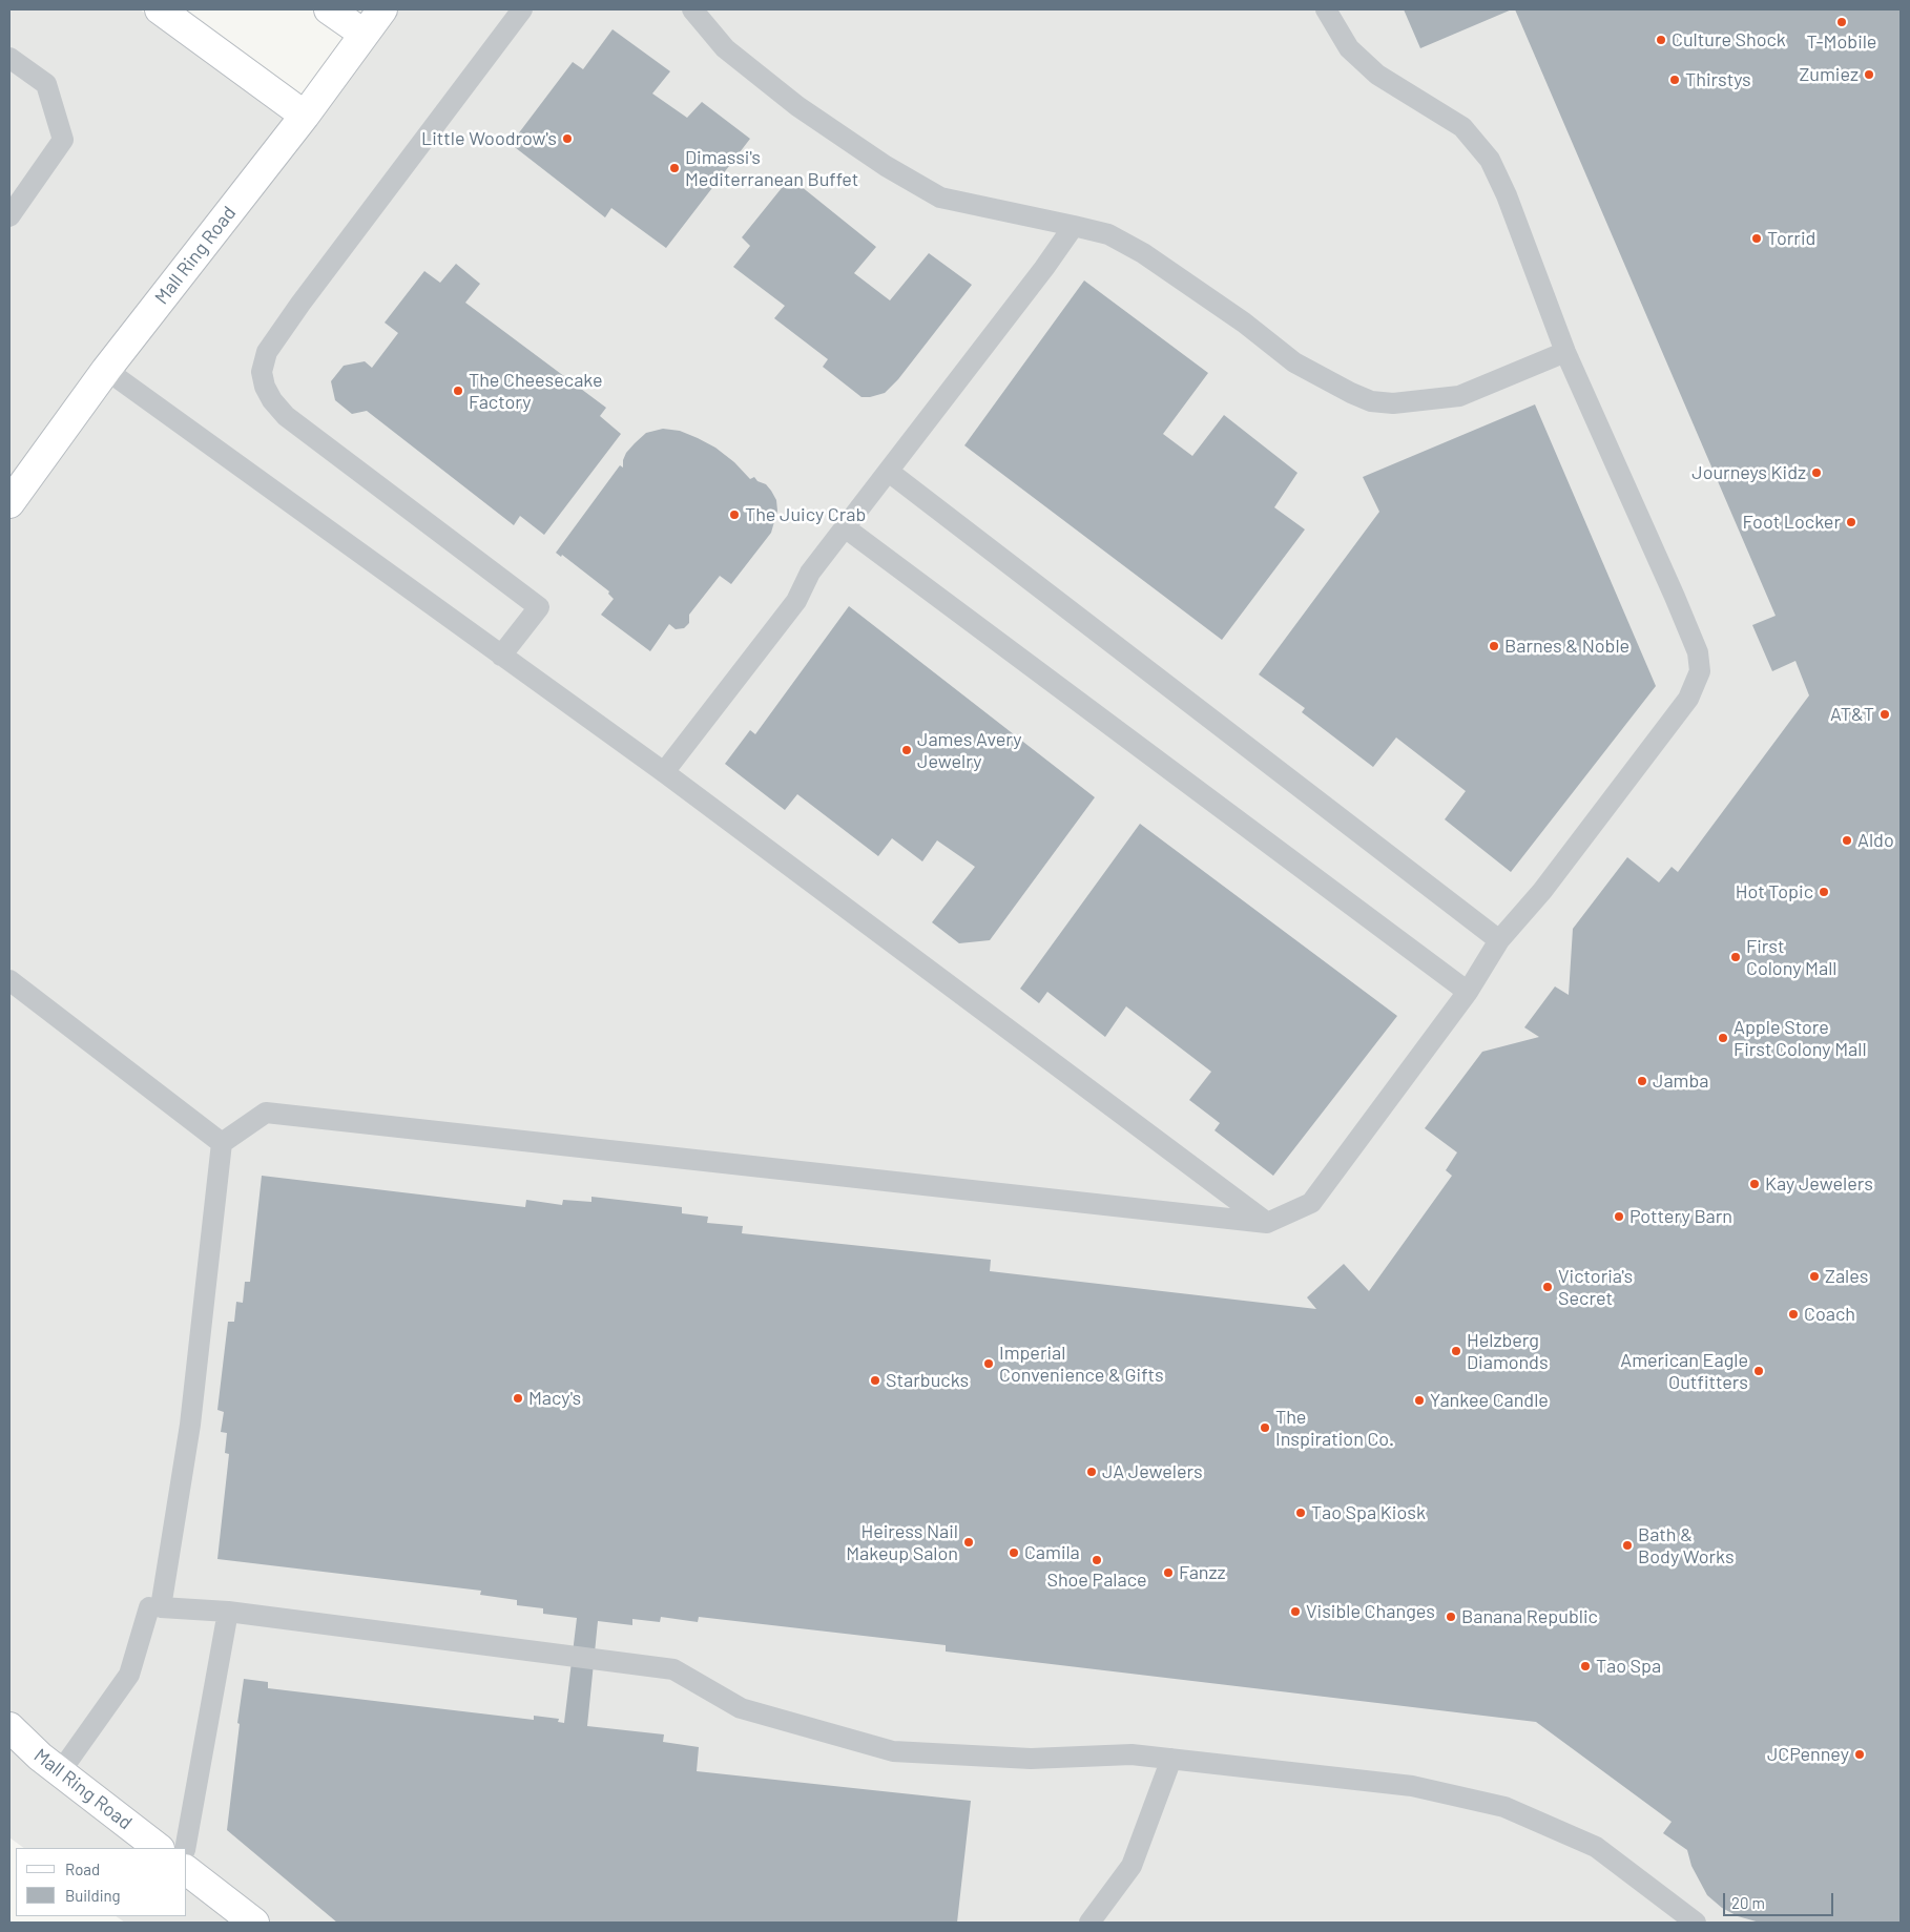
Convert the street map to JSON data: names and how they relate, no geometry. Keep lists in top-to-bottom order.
{
  "streets": {
    "street": ["Mall Ring Road"]
  },
  "places": [
    "T-Mobile",
    "Culture Shock",
    "Zumiez",
    "Thirstys",
    "Little Woodrow's",
    "Dimassi's Mediterranean Buffet",
    "Torrid",
    "The Cheesecake Factory",
    "Journeys Kidz",
    "The Juicy Crab",
    "Foot Locker",
    "Barnes & Noble",
    "AT&T",
    "James Avery Jewelry",
    "Aldo",
    "Hot Topic",
    "First Colony Mall",
    "Apple Store First Colony Mall",
    "Jamba",
    "Kay Jewelers",
    "Pottery Barn",
    "Zales",
    "Victoria's Secret",
    "Coach",
    "Helzberg Diamonds",
    "Imperial Convenience & Gifts",
    "American Eagle Outfitters",
    "Starbucks",
    "Macy's",
    "Yankee Candle",
    "The Inspiration Co.",
    "JA Jewelers",
    "Tao Spa Kiosk",
    "Heiress Nail Makeup Salon",
    "Bath & Body Works",
    "Camila",
    "Shoe Palace",
    "Fanzz",
    "Visible Changes",
    "Banana Republic",
    "Tao Spa",
    "JCPenney"
  ],
  "legend": ["Road", "Building"],
  "scale_bar": "20 m"
}
